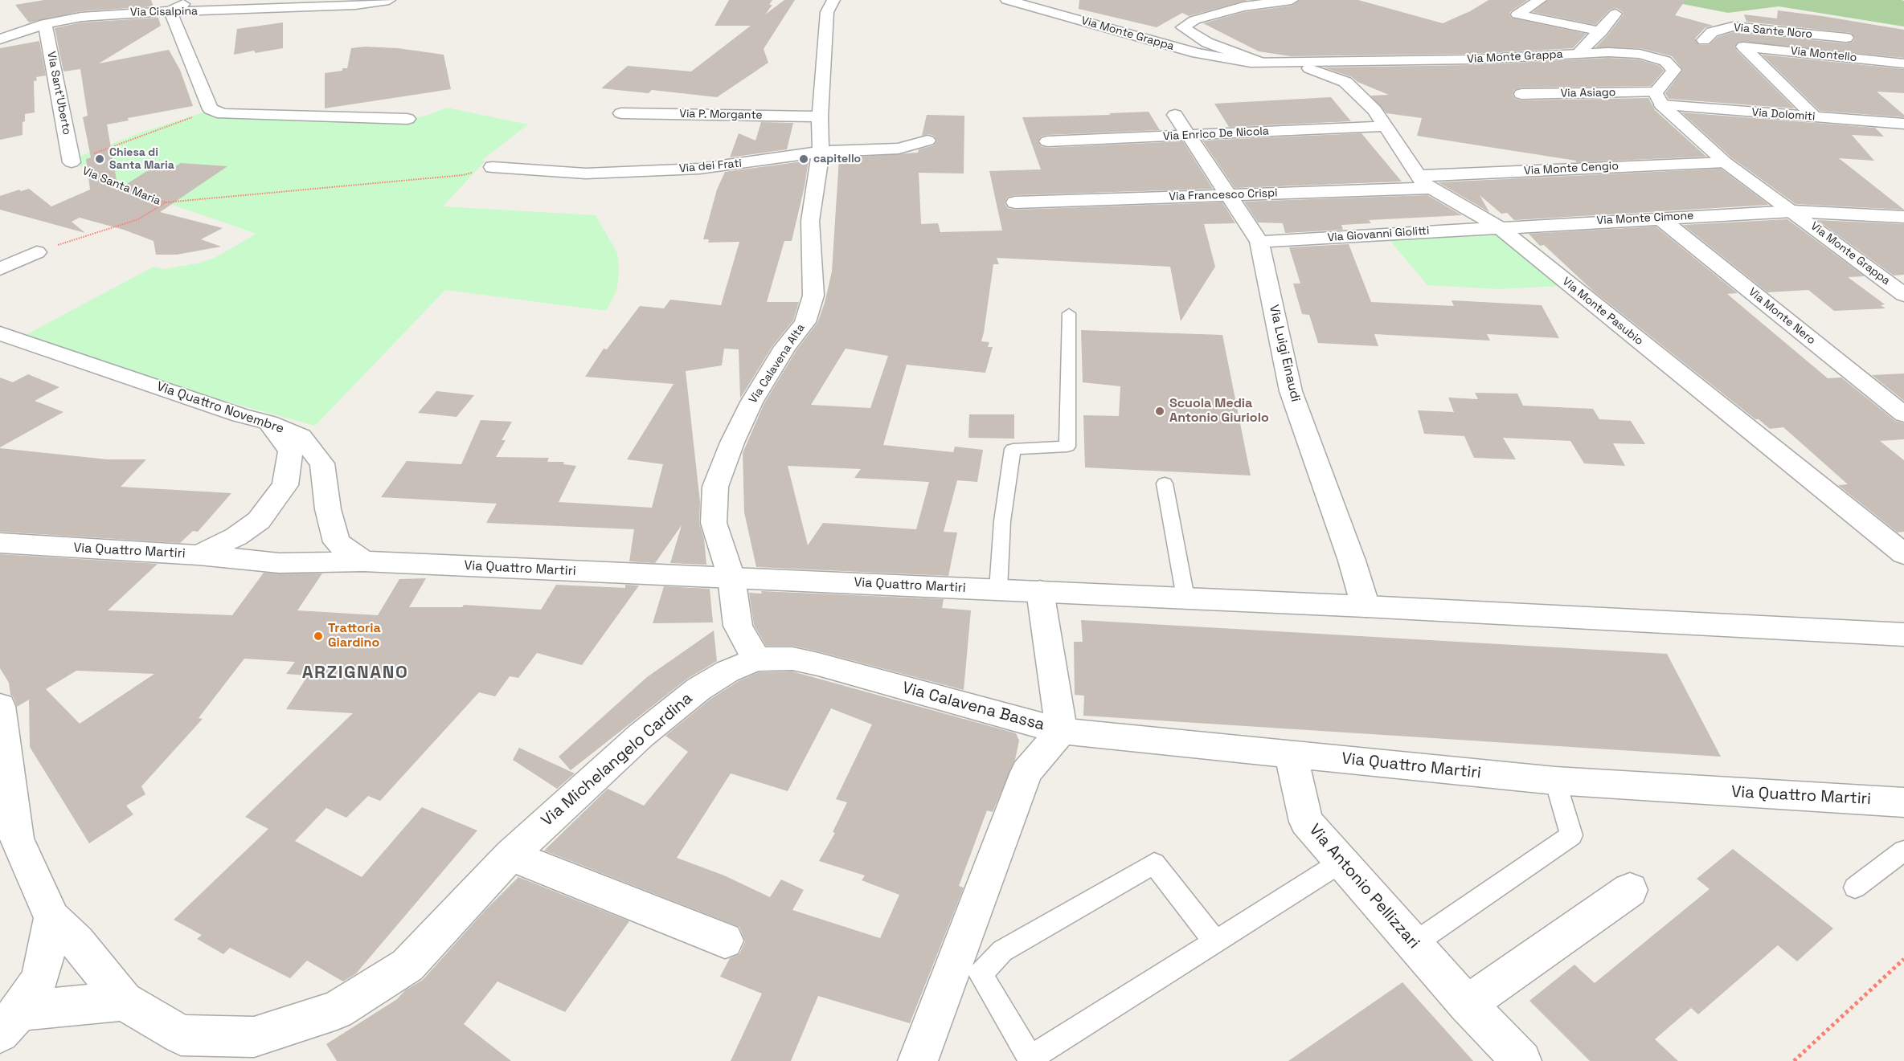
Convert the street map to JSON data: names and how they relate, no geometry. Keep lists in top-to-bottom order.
{
  "streets": {
    "street": [
      "Via Cisalpina",
      "Via Sante Noro",
      "Via Monte Grappa",
      "Via Montello",
      "Via Sant'Uberto",
      "Via Asiago",
      "Via P. Morgante",
      "Via Dolomiti",
      "Via Enrico De Nicola",
      "Via dei Frati",
      "Via Monte Cengio",
      "Via Francesco Crispi",
      "Via Monte Cimone",
      "Via Giovanni Giolitti",
      "Via Monte Pasubio",
      "Via Monte Nero",
      "Via Luigi Einaudi",
      "Via Calavena Alta",
      "Via Quattro Novembre",
      "Via Quattro Martiri",
      "Via Calavena Bassa",
      "Via Michelangelo Cardina",
      "Via Antonio Pellizzari"
    ],
    "path": ["Via Santa Maria"]
  },
  "crossings": [
    ["Via Cisalpina", "Via Sant'Uberto"],
    ["Via Sante Noro", "Via Montello"],
    ["Via Monte Grappa", "Via Asiago"],
    ["Via Monte Grappa", "Via Dolomiti"],
    ["Via Monte Grappa", "Via Monte Cengio"],
    ["Via Monte Grappa", "Via Monte Cimone"],
    ["Via Sant'Uberto", "Via Santa Maria"],
    ["Via Asiago", "Via Dolomiti"],
    ["Via P. Morgante", "Via Calavena Alta"],
    ["Via Enrico De Nicola", "Via Monte Pasubio"],
    ["Via Enrico De Nicola", "Via Luigi Einaudi"],
    ["Via dei Frati", "Via Calavena Alta"],
    ["Via Monte Cengio", "Via Francesco Crispi"],
    ["Via Monte Cengio", "Via Monte Pasubio"],
    ["Via Francesco Crispi", "Via Monte Pasubio"],
    ["Via Francesco Crispi", "Via Luigi Einaudi"],
    ["Via Monte Cimone", "Via Giovanni Giolitti"],
    ["Via Monte Cimone", "Via Monte Pasubio"],
    ["Via Monte Cimone", "Via Monte Nero"],
    ["Via Giovanni Giolitti", "Via Monte Pasubio"],
    ["Via Giovanni Giolitti", "Via Luigi Einaudi"],
    ["Via Luigi Einaudi", "Via Quattro Martiri"],
    ["Via Calavena Alta", "Via Quattro Martiri"],
    ["Via Quattro Novembre", "Via Quattro Martiri"],
    ["Via Quattro Martiri", "Via Calavena Bassa"],
    ["Via Quattro Martiri", "Via Antonio Pellizzari"],
    ["Via Calavena Bassa", "Via Michelangelo Cardina"]
  ],
  "districts": ["ARZIGNANO"],
  "places": [
    "Chiesa di Santa Maria",
    "capitello",
    "Scuola Media Antonio Giuriolo",
    "Trattoria Giardino"
  ]
}
